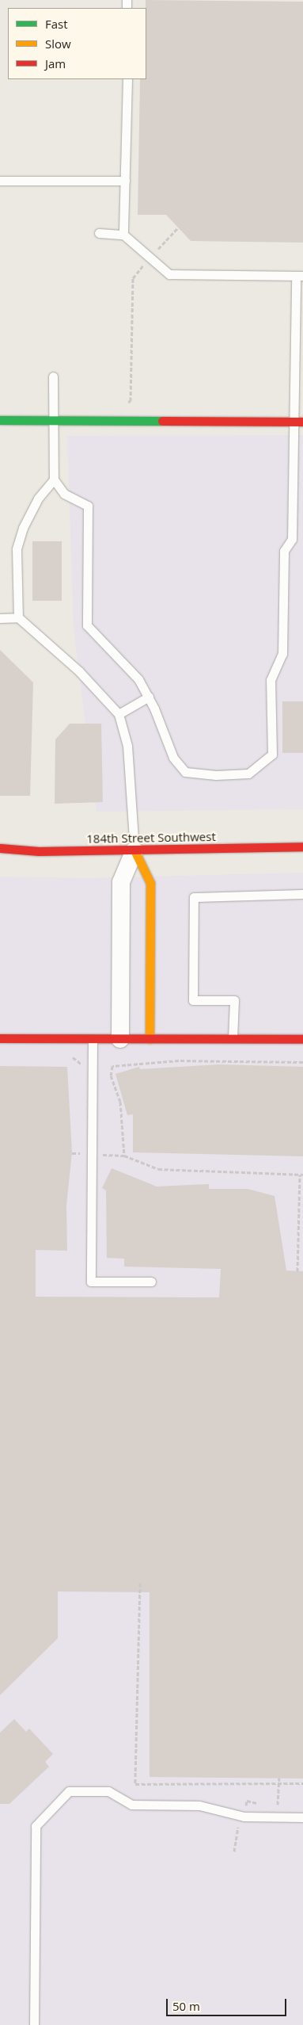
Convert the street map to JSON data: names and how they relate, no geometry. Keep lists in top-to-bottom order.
{
  "streets": {
    "street": ["184th Street Southwest"]
  },
  "legend": ["Fast", "Slow", "Jam"],
  "scale_bar": "50 m"
}
